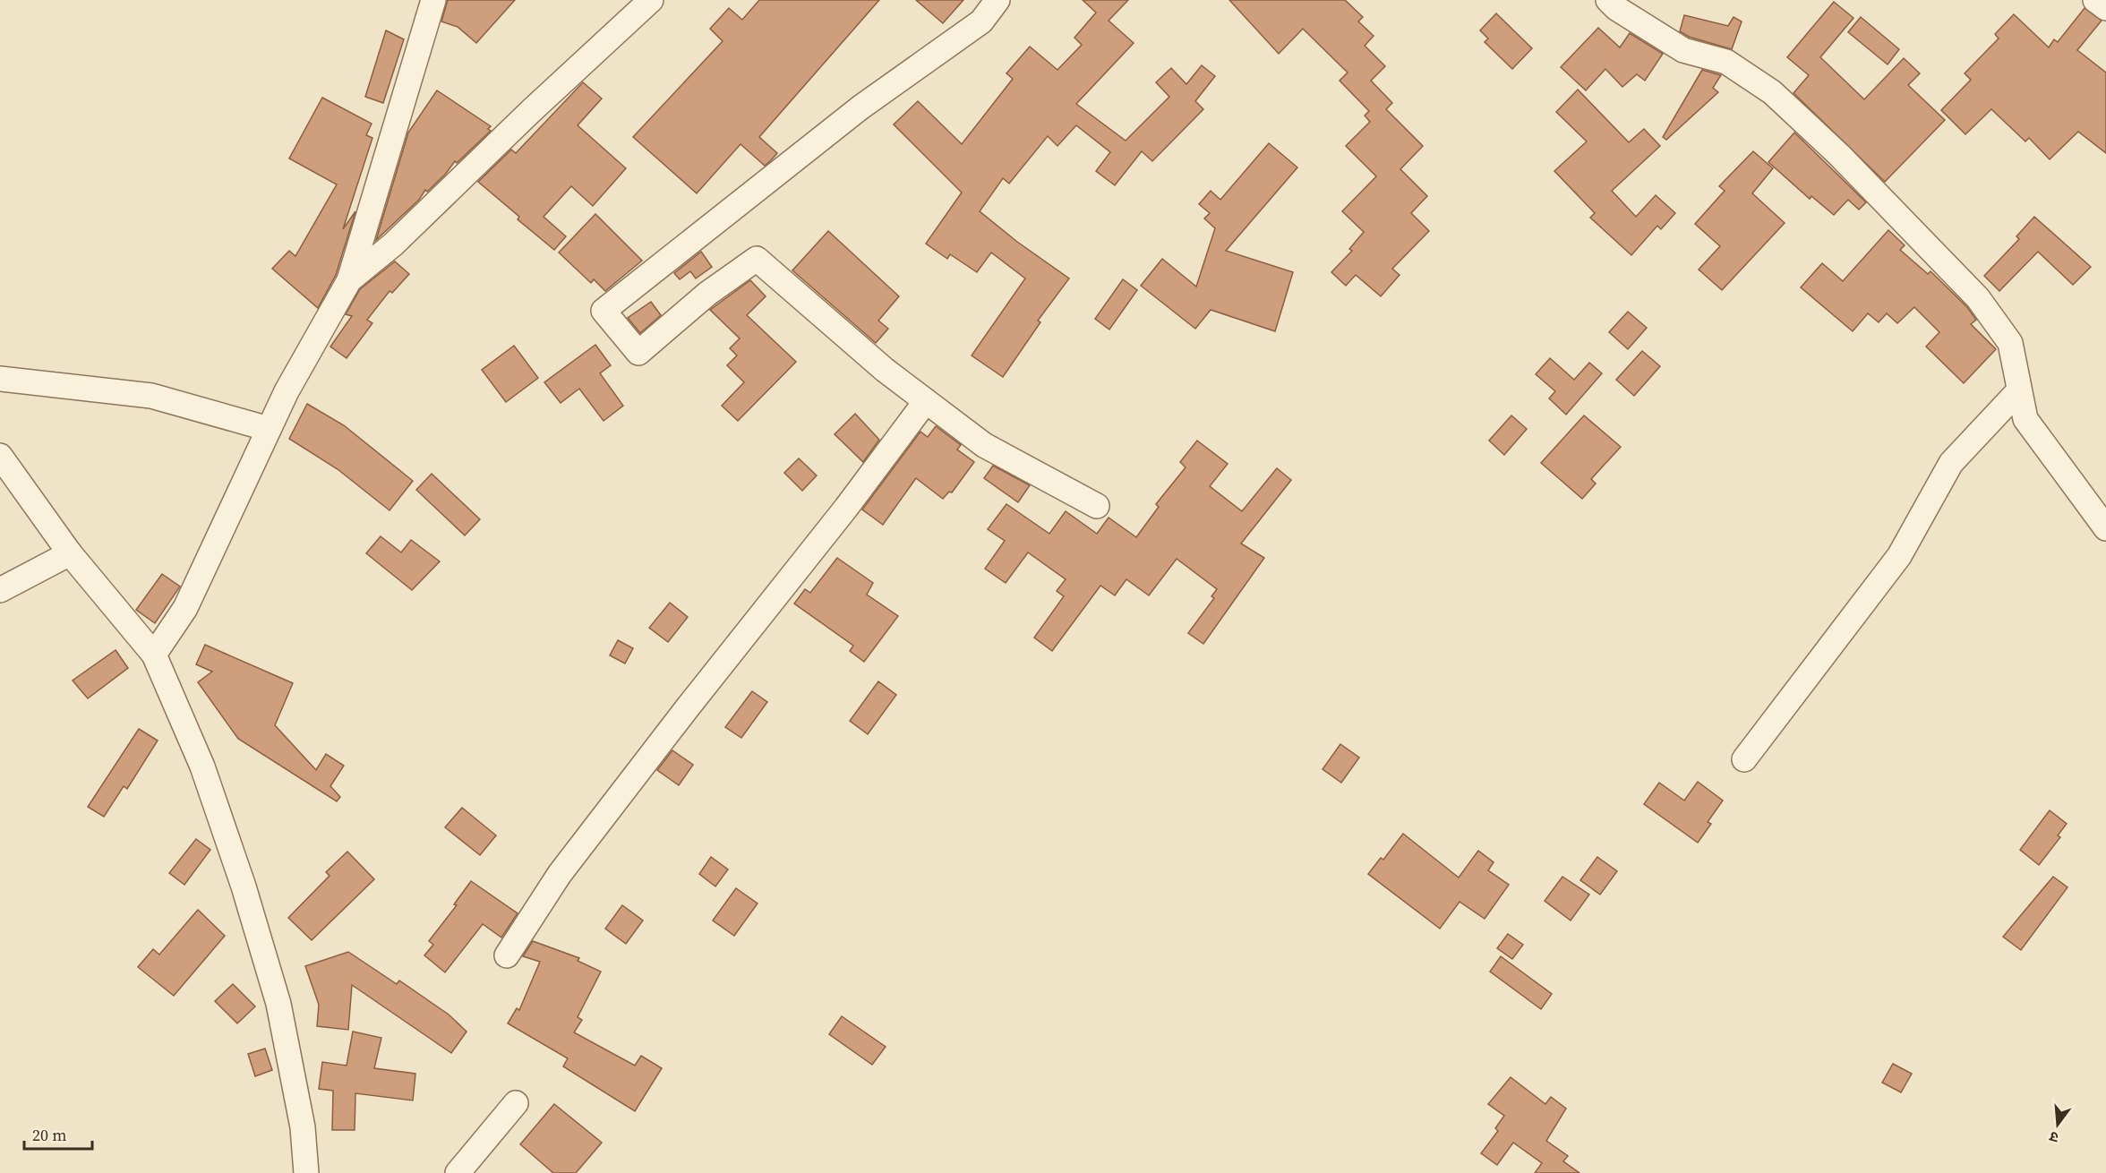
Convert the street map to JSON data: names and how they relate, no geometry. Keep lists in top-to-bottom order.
{
  "scale_bar": "20 m",
  "north": "bottom"
}
